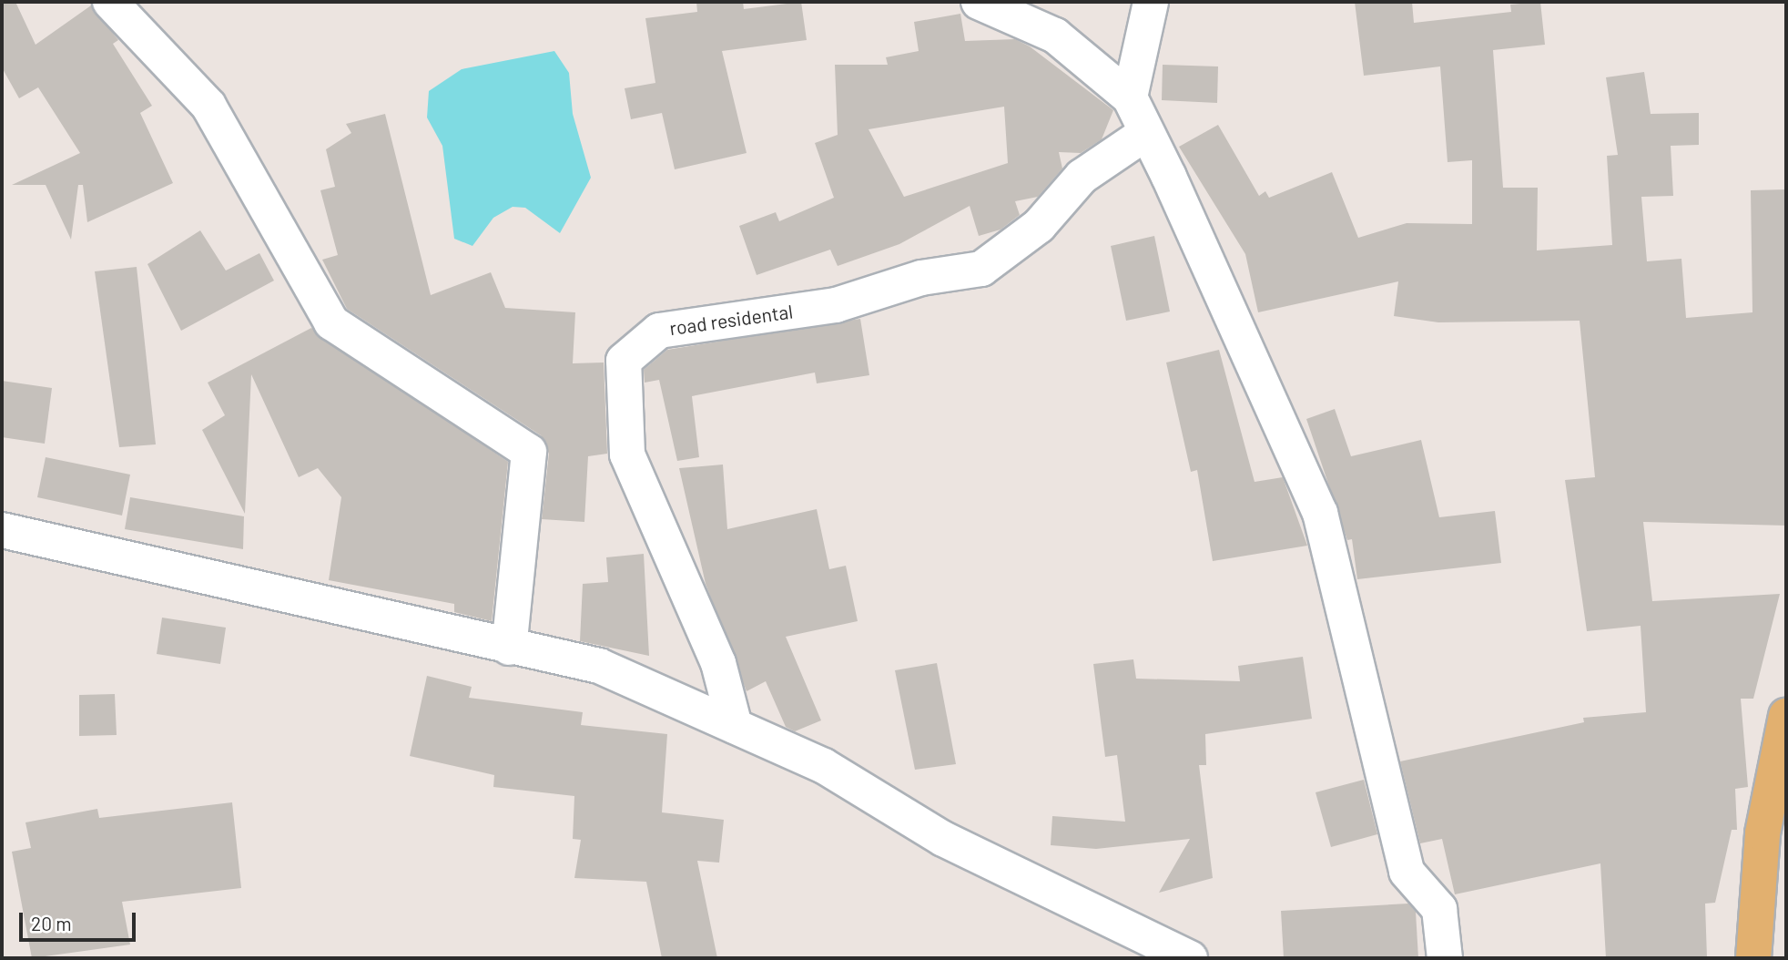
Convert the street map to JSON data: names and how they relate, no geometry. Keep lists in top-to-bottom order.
{
  "streets": {
    "street": ["road residental"]
  },
  "scale_bar": "20 m"
}
